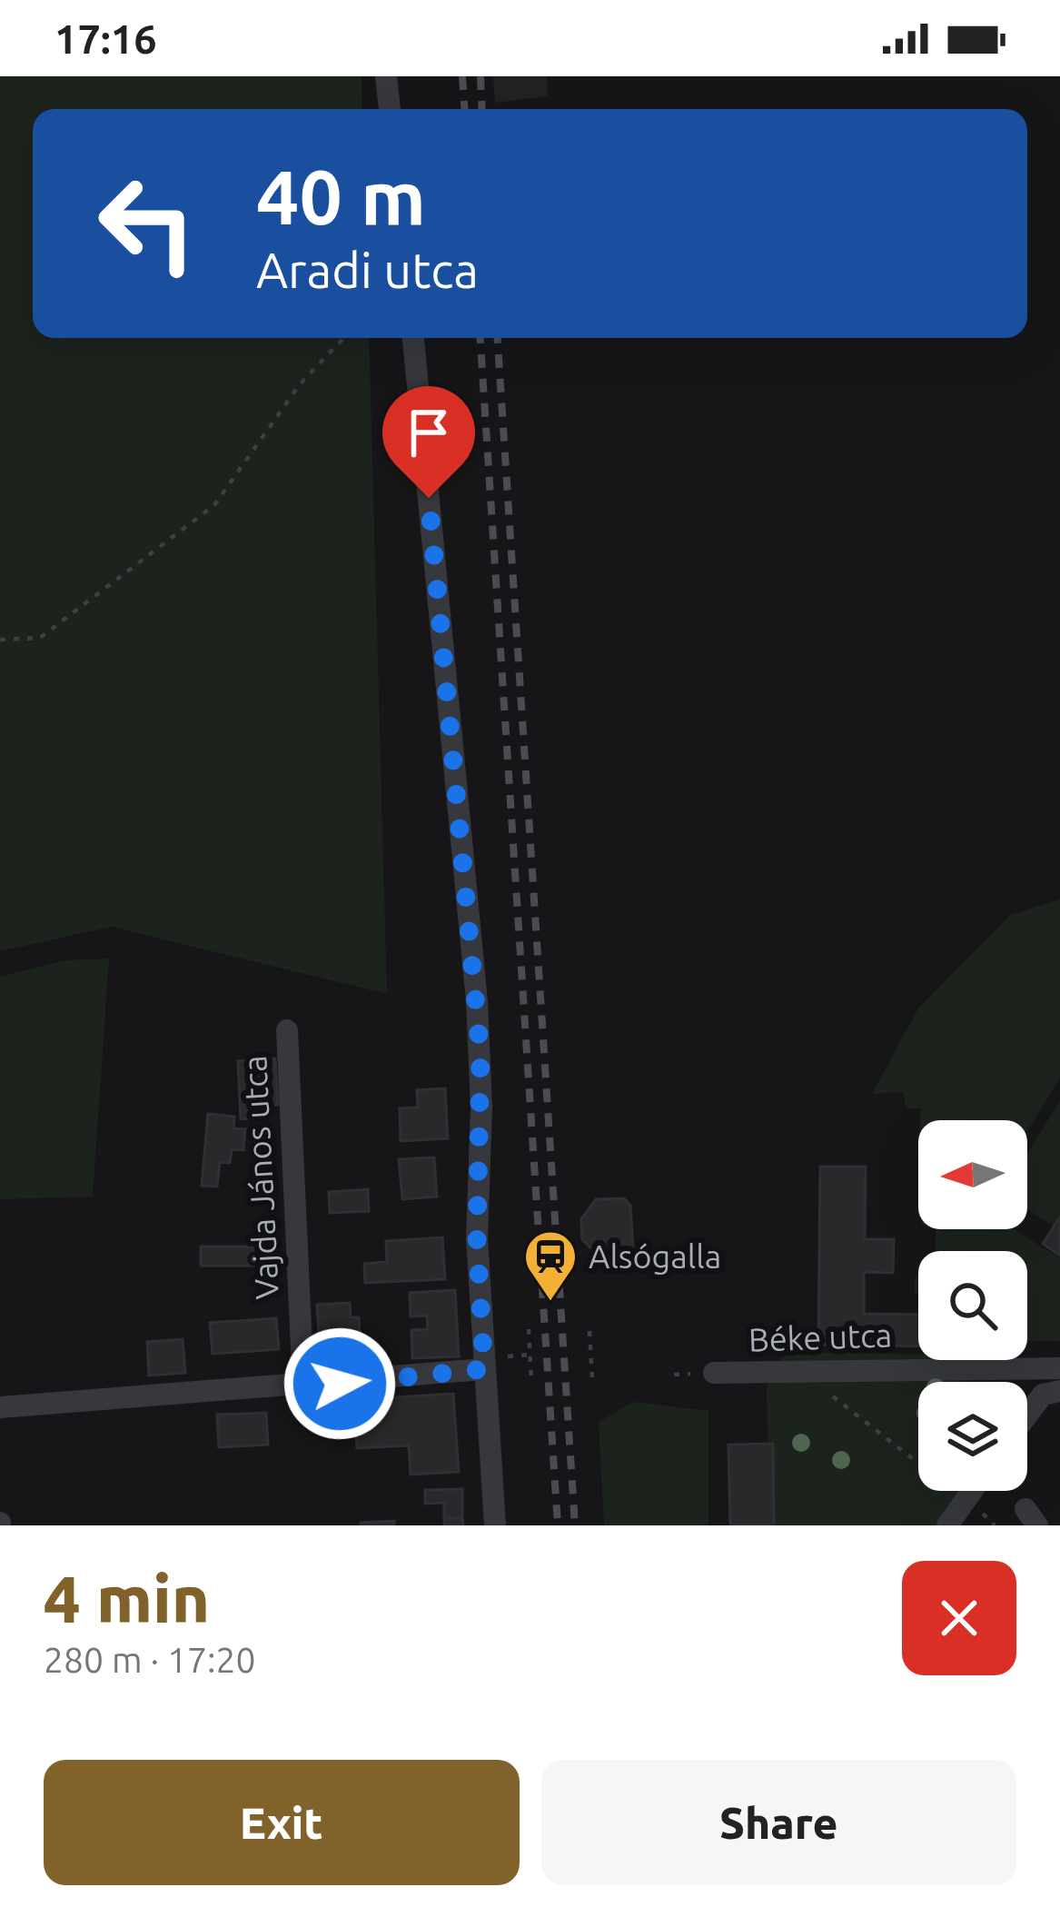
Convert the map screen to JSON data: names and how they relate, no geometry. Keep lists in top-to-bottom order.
{
  "streets": {
    "street": ["Vajda János utca", "Béke utca"]
  },
  "places": {
    "station": ["Alsógalla"]
  },
  "north": "left",
  "page": {
    "status": "17:16",
    "turn": ["40 m", "Aradi utca"],
    "heading": ["4 min", "280 m · 17:20"],
    "buttons": ["Exit", "Share"]
  }
}
